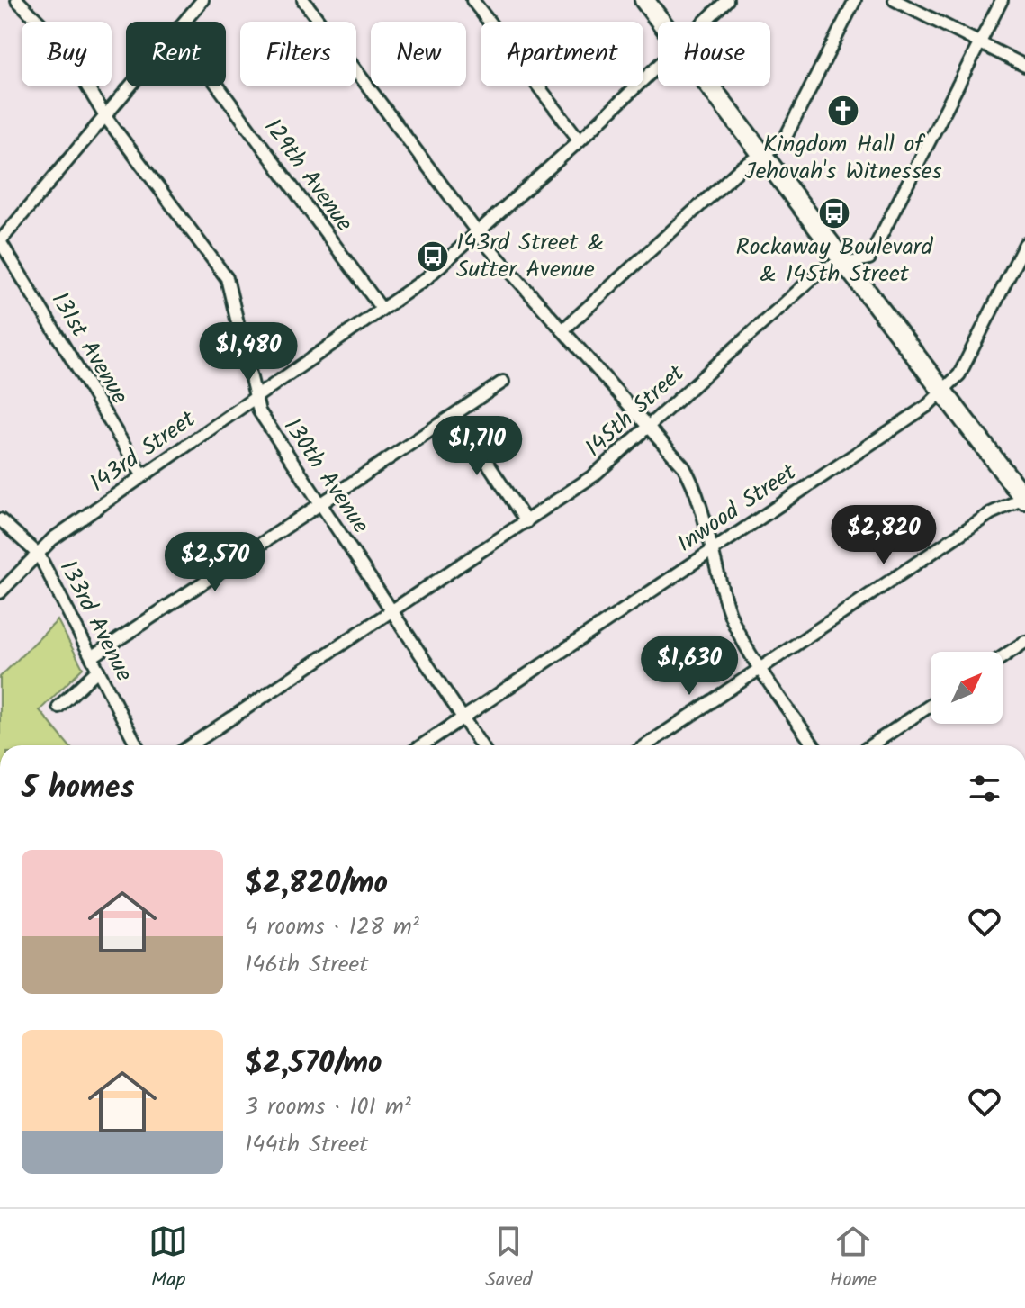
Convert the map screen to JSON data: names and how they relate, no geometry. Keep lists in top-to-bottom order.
{
  "streets": {
    "street": [
      "129th Avenue",
      "131st Avenue",
      "145th Street",
      "143rd Street",
      "130th Avenue",
      "Inwood Street",
      "133rd Avenue"
    ]
  },
  "crossings": [
    ["129th Avenue", "143rd Street"],
    ["131st Avenue", "143rd Street"],
    ["145th Street", "130th Avenue"],
    ["143rd Street", "130th Avenue"],
    ["143rd Street", "133rd Avenue"],
    ["130th Avenue", "Inwood Street"]
  ],
  "places": {
    "church": ["Kingdom Hall of Jehovah's Witnesses"],
    "bus stop": ["Rockaway Boulevard & 145th Street", "143rd Street & Sutter Avenue"]
  },
  "north": "top right",
  "page": {
    "chip": [
      "Buy",
      "Rent",
      "Filters",
      "New",
      "Apartment",
      "House"
    ],
    "price": [
      "$1,480",
      "$1,710",
      "$2,820",
      "$2,570",
      "$1,630"
    ],
    "heading": "5 homes",
    "list": [
      {
        "name": "$2,820/mo",
        "note": "4 rooms · 128 m² · 146th Street"
      },
      {
        "name": "$2,570/mo",
        "note": "3 rooms · 101 m² · 144th Street"
      }
    ],
    "tabs": ["Map", "Saved", "Home"]
  }
}
